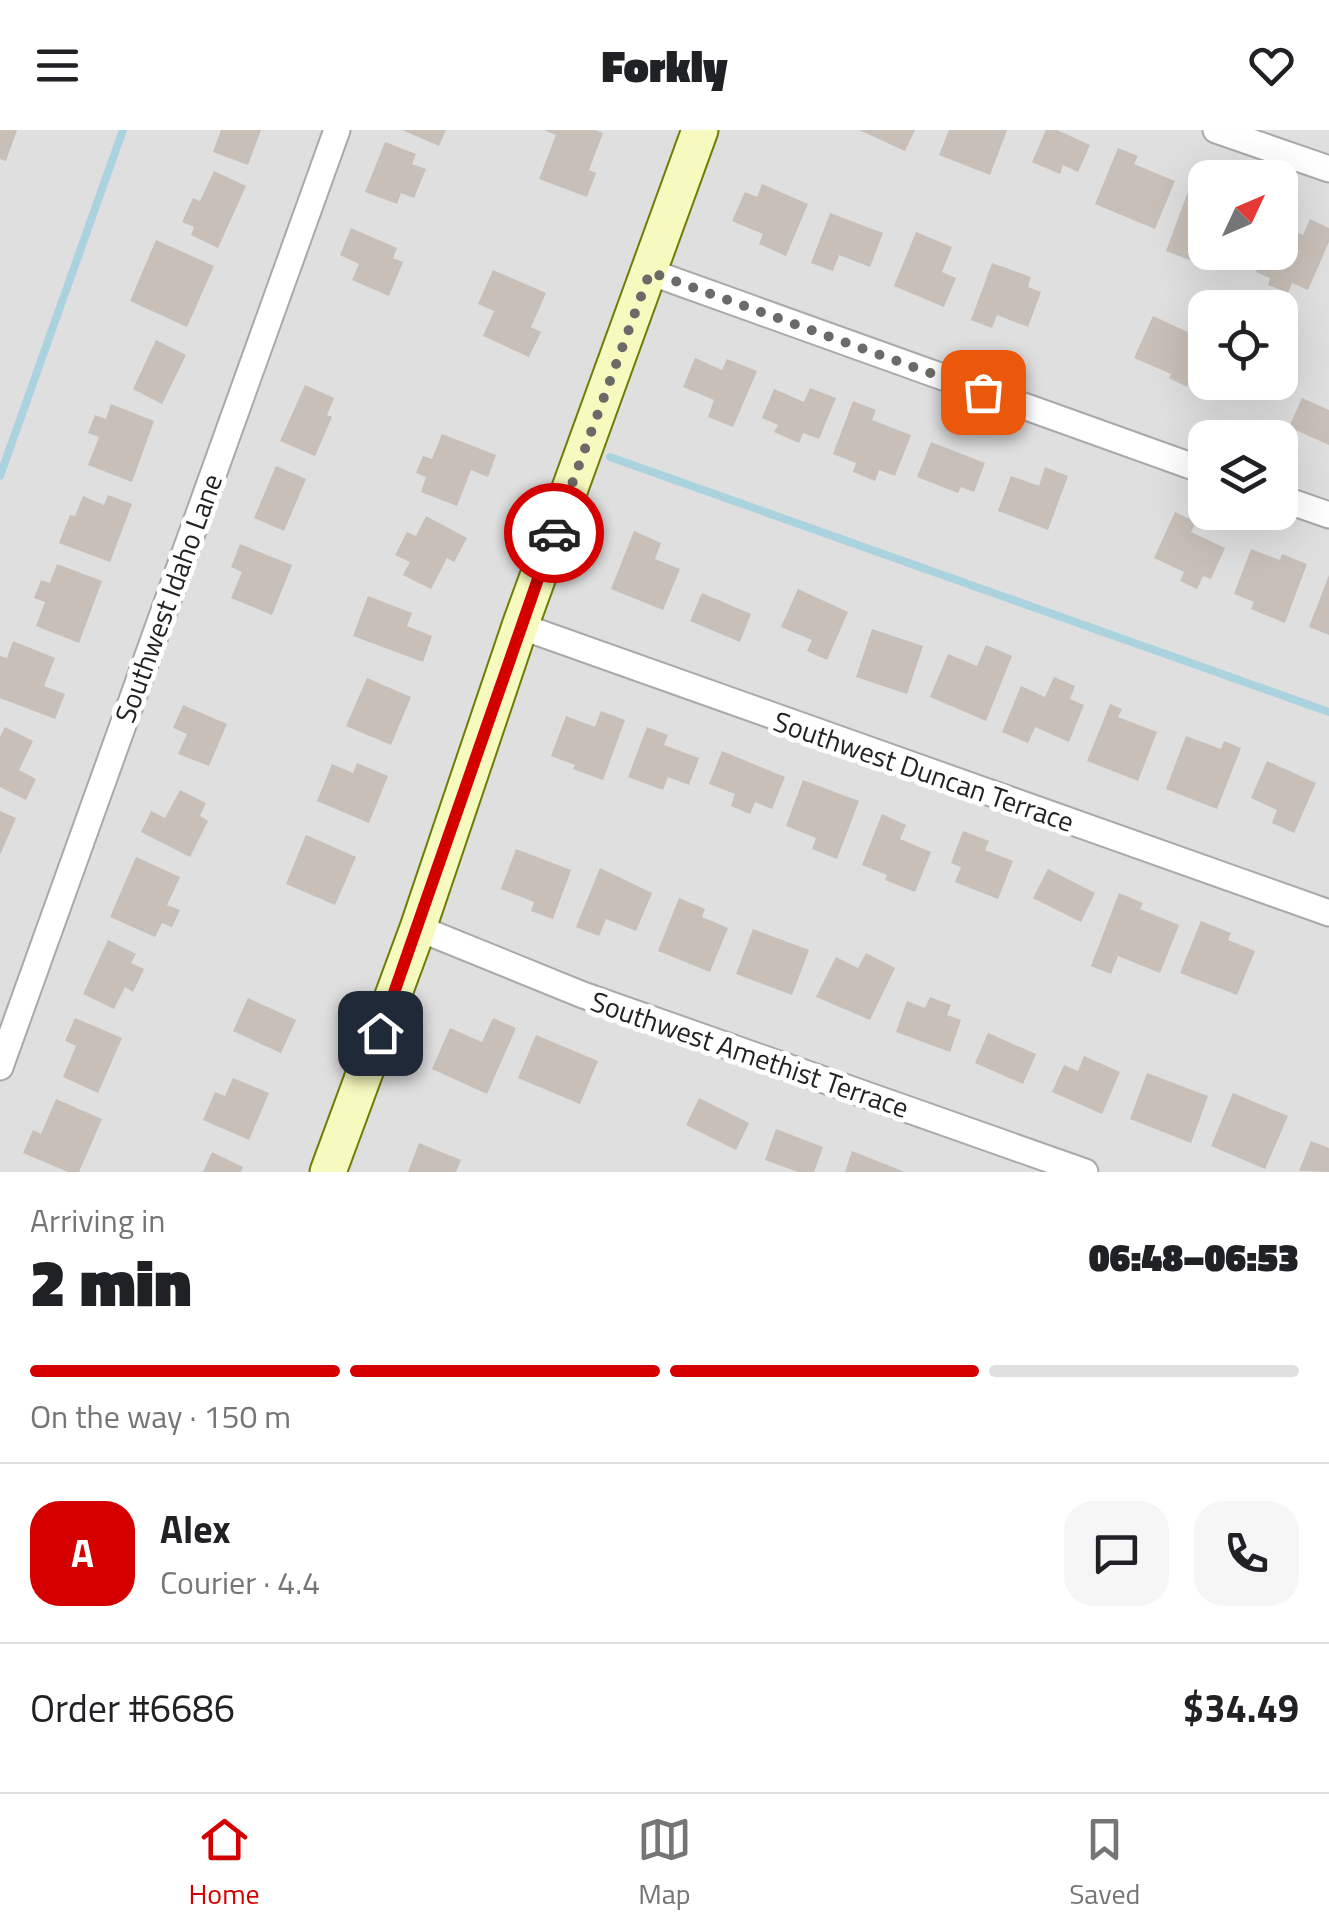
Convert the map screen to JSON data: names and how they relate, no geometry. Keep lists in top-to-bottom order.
{
  "streets": {
    "street": ["Southwest Idaho Lane", "Southwest Duncan Terrace", "Southwest Amethist Terrace"]
  },
  "north": "top right",
  "page": {
    "header": "Forkly",
    "heading": ["2 min", "Arriving in", "06:48–06:53"],
    "panel": [
      "Alex",
      "Courier · 4.4",
      "Order #6686",
      "$34.49"
    ],
    "bar": "On the way · 150 m",
    "round": "A",
    "tabs": ["Home", "Map", "Saved"]
  }
}
